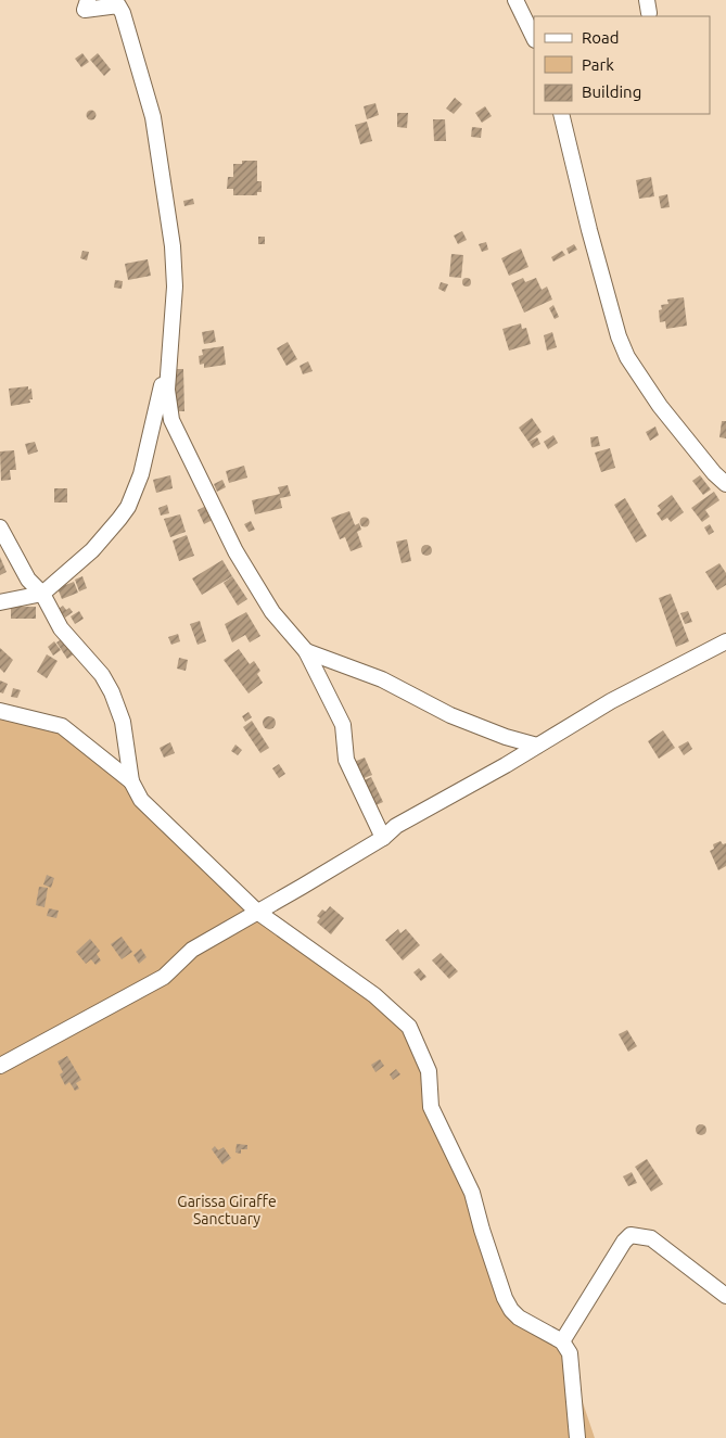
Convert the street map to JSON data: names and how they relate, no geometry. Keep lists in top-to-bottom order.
{
  "parks": ["Garissa Giraffe Sanctuary"],
  "legend": ["Road", "Park", "Building"]
}
